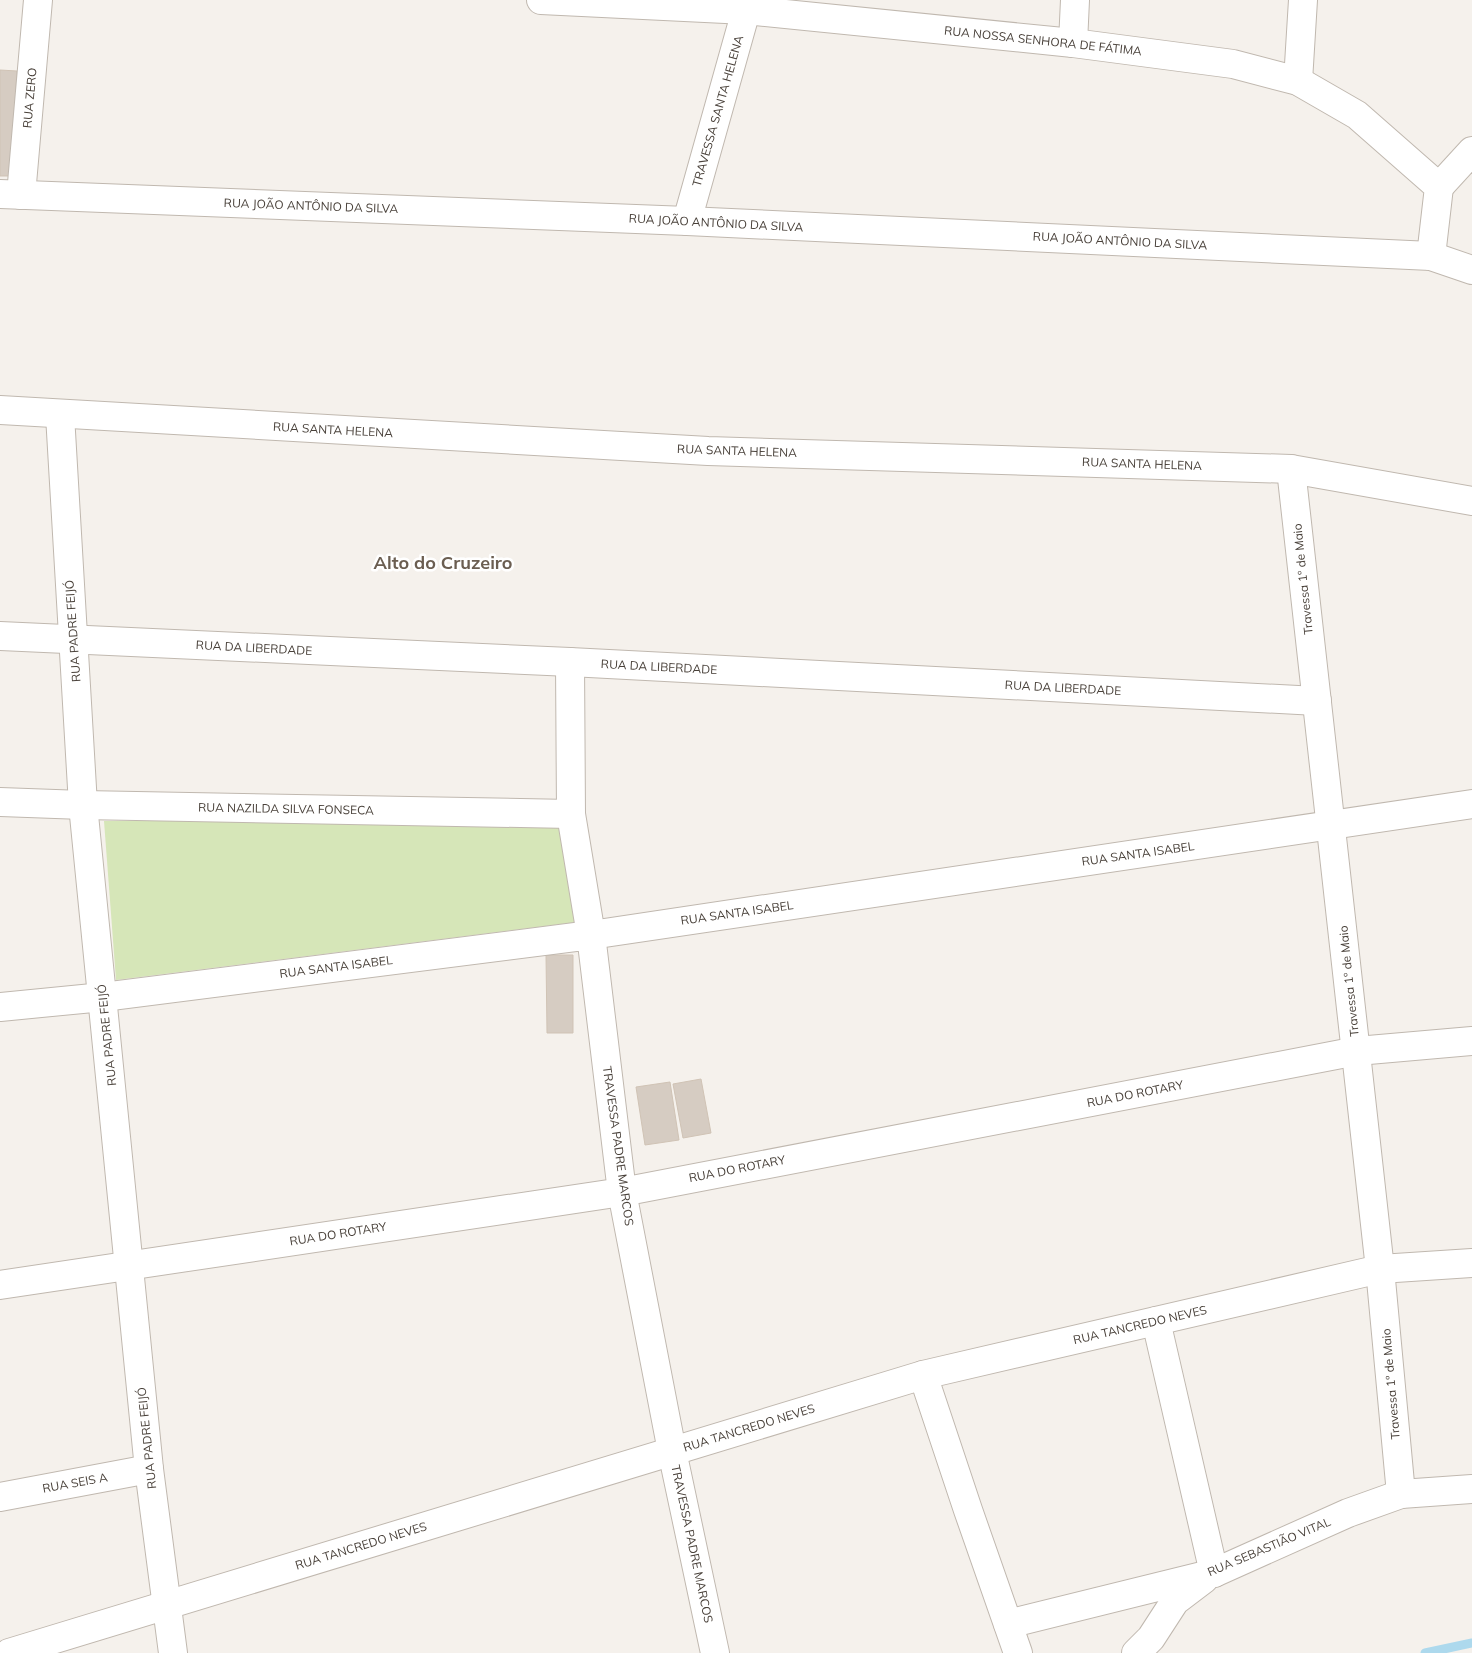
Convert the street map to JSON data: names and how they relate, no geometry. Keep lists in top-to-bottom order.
{
  "streets": {
    "street": [
      "RUA NOSSA SENHORA DE FÁTIMA",
      "RUA ZERO",
      "TRAVESSA SANTA HELENA",
      "RUA JOÃO ANTÔNIO DA SILVA",
      "RUA SANTA HELENA",
      "Travessa 1º de Maio",
      "RUA PADRE FEIJÓ",
      "RUA DA LIBERDADE",
      "RUA NAZILDA SILVA FONSECA",
      "RUA SANTA ISABEL",
      "RUA DO ROTARY",
      "TRAVESSA PADRE MARCOS",
      "RUA TANCREDO NEVES",
      "RUA SEIS A",
      "RUA SEBASTIÃO VITAL"
    ]
  },
  "crossings": [
    ["RUA NOSSA SENHORA DE FÁTIMA", "TRAVESSA SANTA HELENA"],
    ["RUA ZERO", "RUA JOÃO ANTÔNIO DA SILVA"],
    ["TRAVESSA SANTA HELENA", "RUA JOÃO ANTÔNIO DA SILVA"],
    ["RUA SANTA HELENA", "Travessa 1º de Maio"],
    ["RUA SANTA HELENA", "RUA PADRE FEIJÓ"],
    ["Travessa 1º de Maio", "RUA DA LIBERDADE"],
    ["Travessa 1º de Maio", "RUA SANTA ISABEL"],
    ["Travessa 1º de Maio", "RUA DO ROTARY"],
    ["Travessa 1º de Maio", "RUA TANCREDO NEVES"],
    ["Travessa 1º de Maio", "RUA SEBASTIÃO VITAL"],
    ["RUA PADRE FEIJÓ", "RUA DA LIBERDADE"],
    ["RUA PADRE FEIJÓ", "RUA NAZILDA SILVA FONSECA"],
    ["RUA PADRE FEIJÓ", "RUA SANTA ISABEL"],
    ["RUA PADRE FEIJÓ", "RUA DO ROTARY"],
    ["RUA PADRE FEIJÓ", "RUA TANCREDO NEVES"],
    ["RUA PADRE FEIJÓ", "RUA SEIS A"],
    ["RUA DA LIBERDADE", "TRAVESSA PADRE MARCOS"],
    ["RUA NAZILDA SILVA FONSECA", "TRAVESSA PADRE MARCOS"],
    ["RUA SANTA ISABEL", "TRAVESSA PADRE MARCOS"],
    ["RUA DO ROTARY", "TRAVESSA PADRE MARCOS"],
    ["TRAVESSA PADRE MARCOS", "RUA TANCREDO NEVES"]
  ],
  "districts": ["Alto do Cruzeiro"]
}
